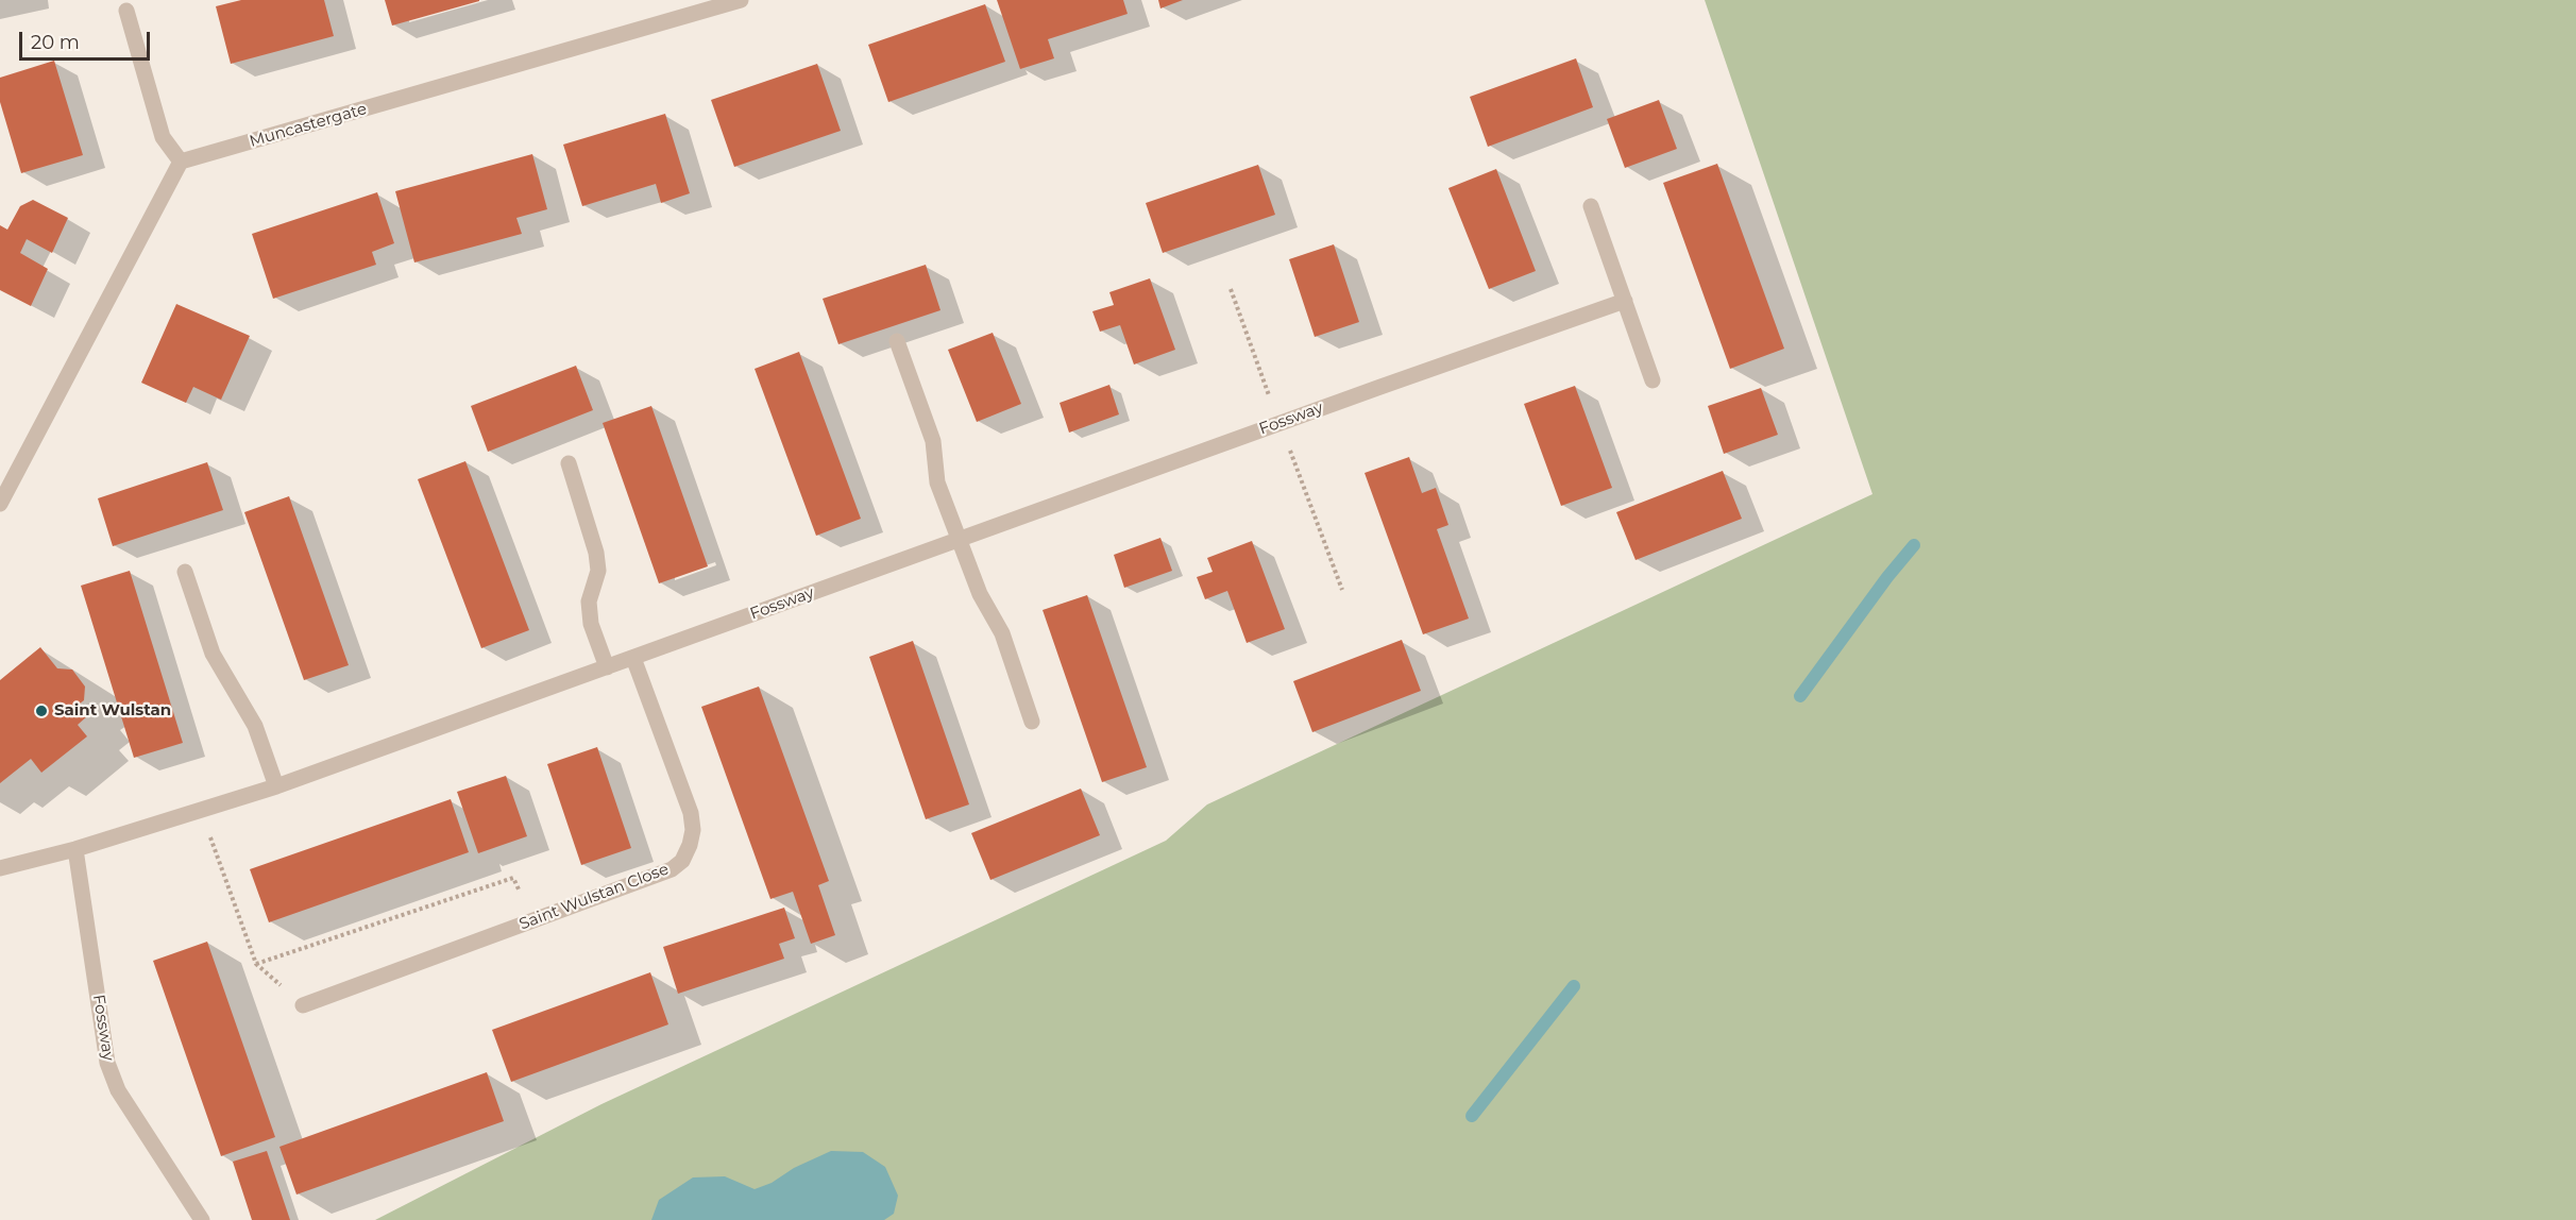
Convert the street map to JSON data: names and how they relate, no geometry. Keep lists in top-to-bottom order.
{
  "streets": {
    "street": ["Muncastergate", "Fossway", "Saint Wulstan Close"]
  },
  "crossings": [
    ["Fossway", "Saint Wulstan Close"]
  ],
  "places": ["Saint Wulstan"],
  "scale_bar": "20 m"
}
